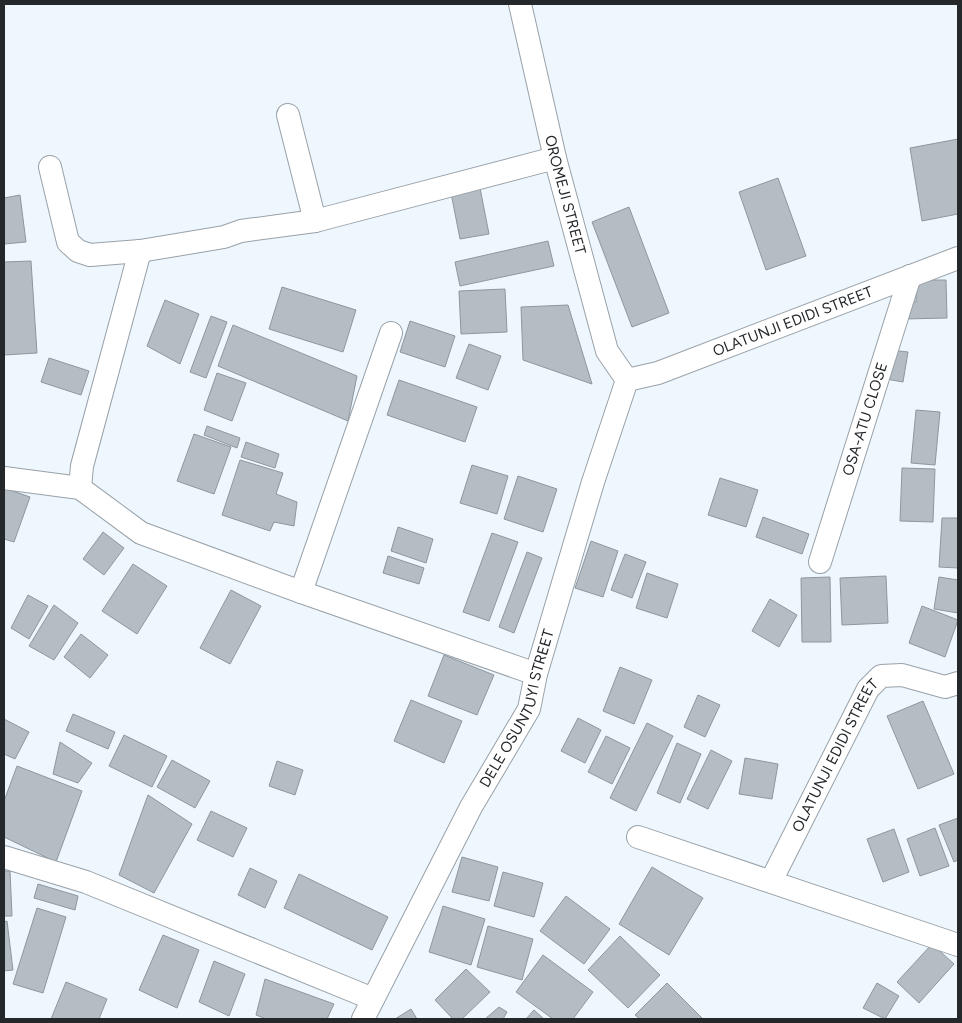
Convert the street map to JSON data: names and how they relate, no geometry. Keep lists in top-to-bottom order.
{
  "streets": {
    "street": [
      "OROMEJI STREET",
      "OLATUNJI EDIDI STREET",
      "OSA-ATU CLOSE",
      "DELE OSUNTUYI STREET"
    ]
  },
  "crossings": [
    ["OROMEJI STREET", "OLATUNJI EDIDI STREET"],
    ["OROMEJI STREET", "DELE OSUNTUYI STREET"],
    ["OLATUNJI EDIDI STREET", "OSA-ATU CLOSE"],
    ["OLATUNJI EDIDI STREET", "DELE OSUNTUYI STREET"]
  ]
}
